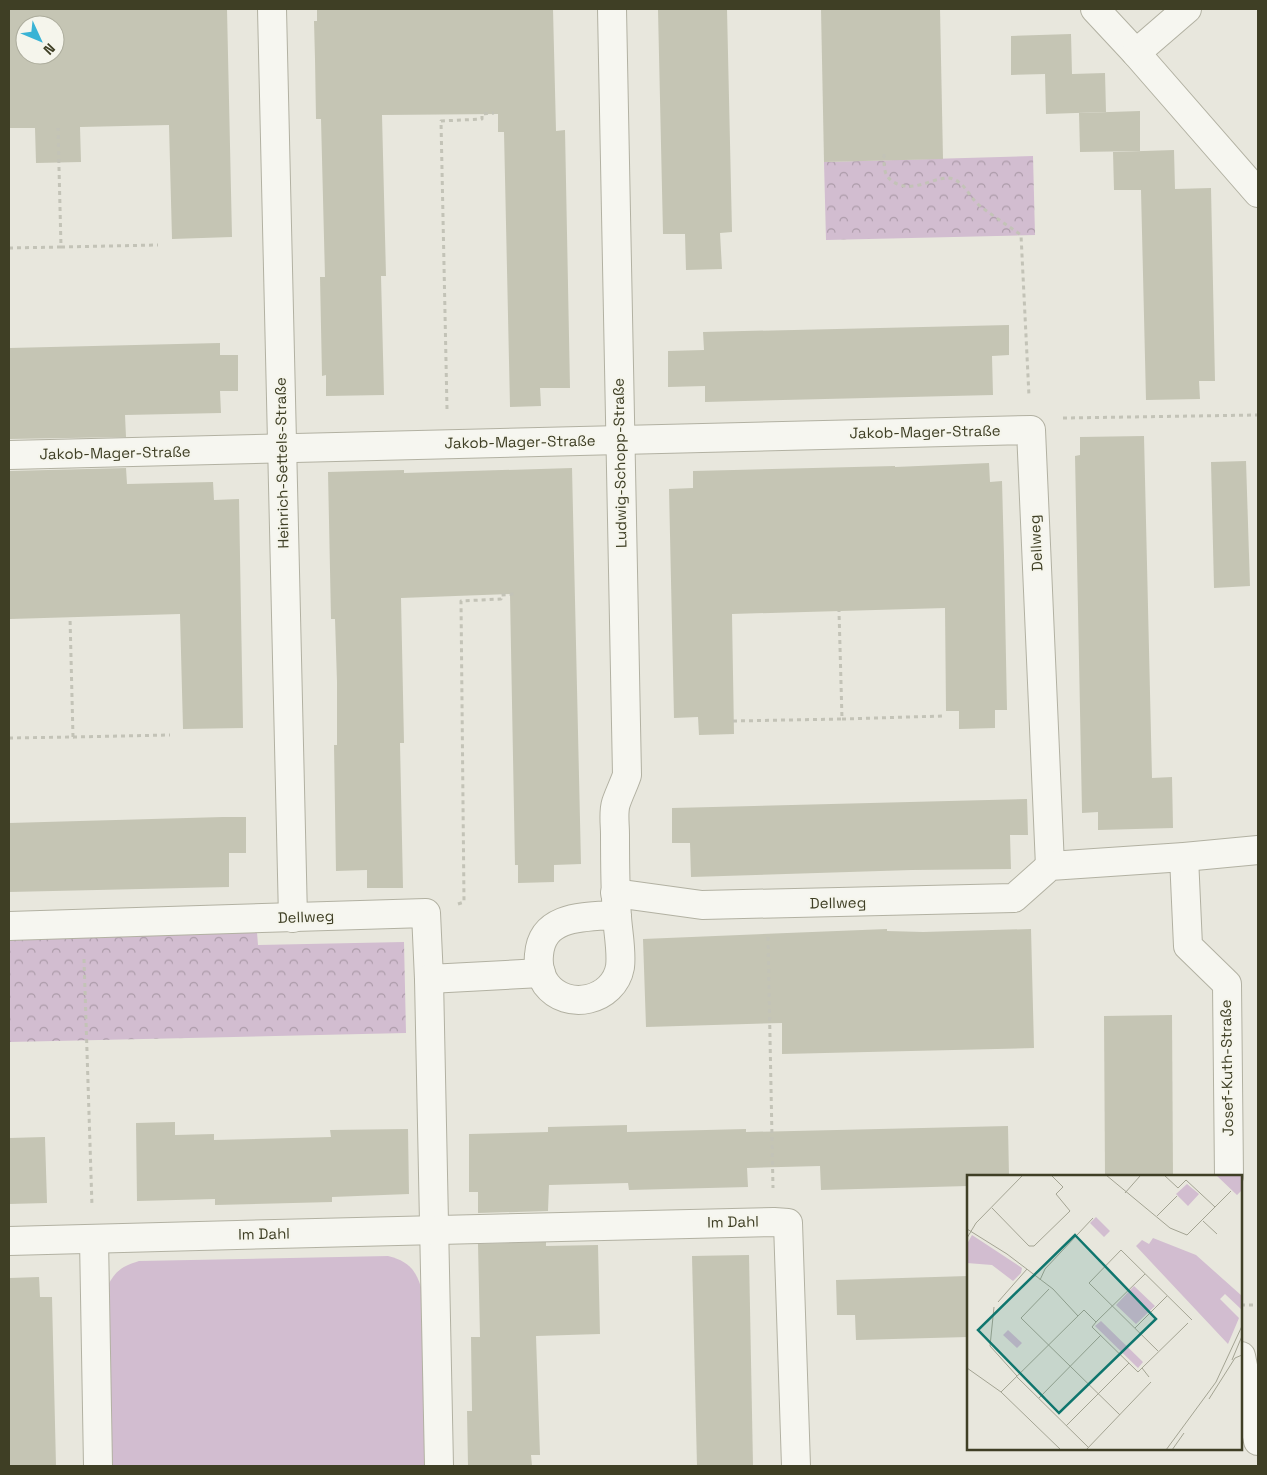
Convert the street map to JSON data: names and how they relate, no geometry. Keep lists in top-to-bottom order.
{
  "streets": {
    "street": [
      "Jakob-Mager-Straße",
      "Heinrich-Settels-Straße",
      "Ludwig-Schopp-Straße",
      "Dellweg",
      "Josef-Kuth-Straße",
      "Im Dahl"
    ]
  },
  "crossings": [
    ["Jakob-Mager-Straße", "Heinrich-Settels-Straße"],
    ["Jakob-Mager-Straße", "Ludwig-Schopp-Straße"],
    ["Jakob-Mager-Straße", "Dellweg"],
    ["Heinrich-Settels-Straße", "Dellweg"],
    ["Ludwig-Schopp-Straße", "Dellweg"]
  ],
  "north": "bottom right"
}
